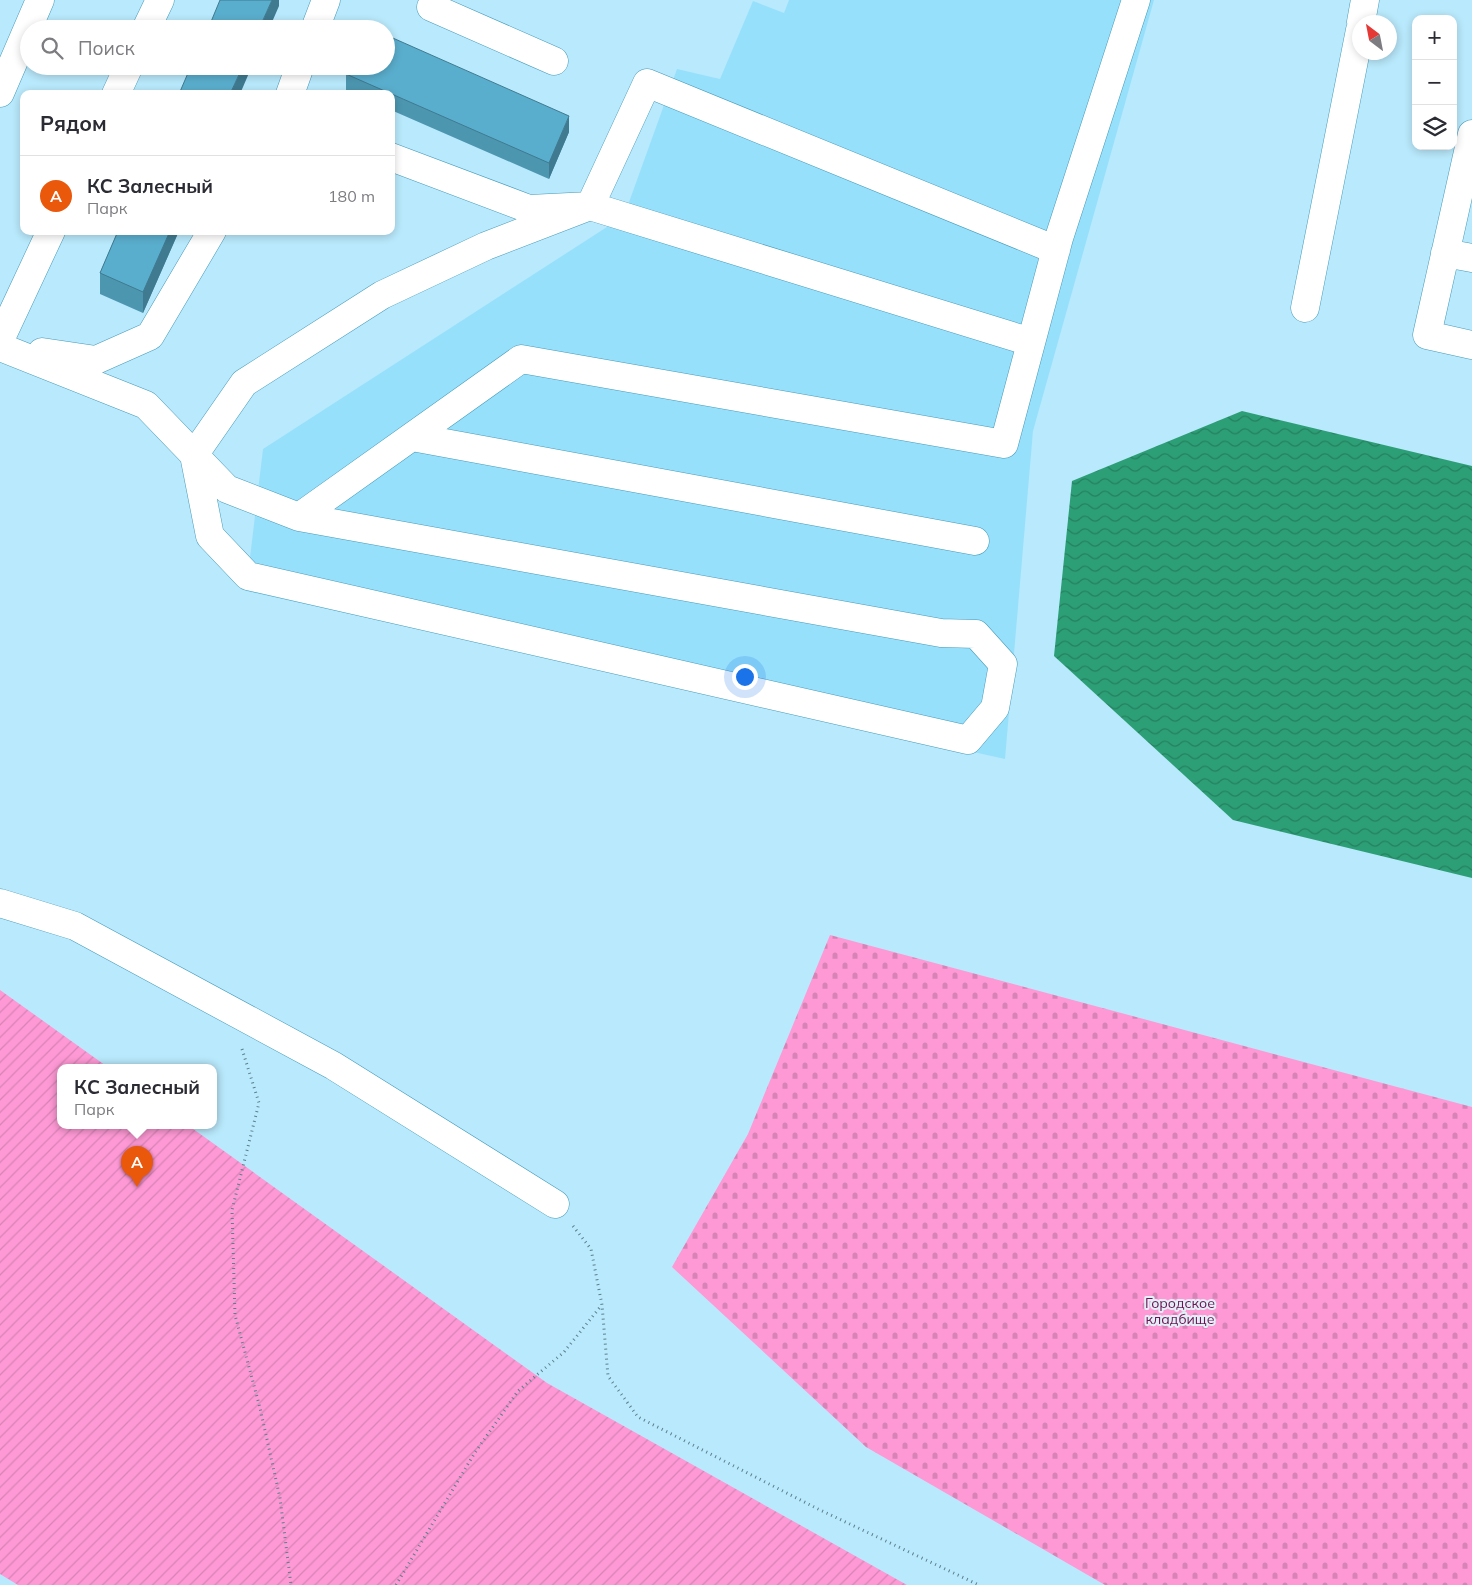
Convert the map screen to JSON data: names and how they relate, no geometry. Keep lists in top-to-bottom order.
{
  "parks": ["Городское кладбище"],
  "north": "top left",
  "page": {
    "map_buttons": ["+", "−"],
    "search": "Поиск",
    "heading": "Рядом",
    "list": [
      {
        "mark": "A",
        "name": "КС Залесный",
        "note": "Парк",
        "value": "180 m"
      }
    ],
    "popup": ["КС Залесный", "Парк"],
    "pins": "A"
  }
}
